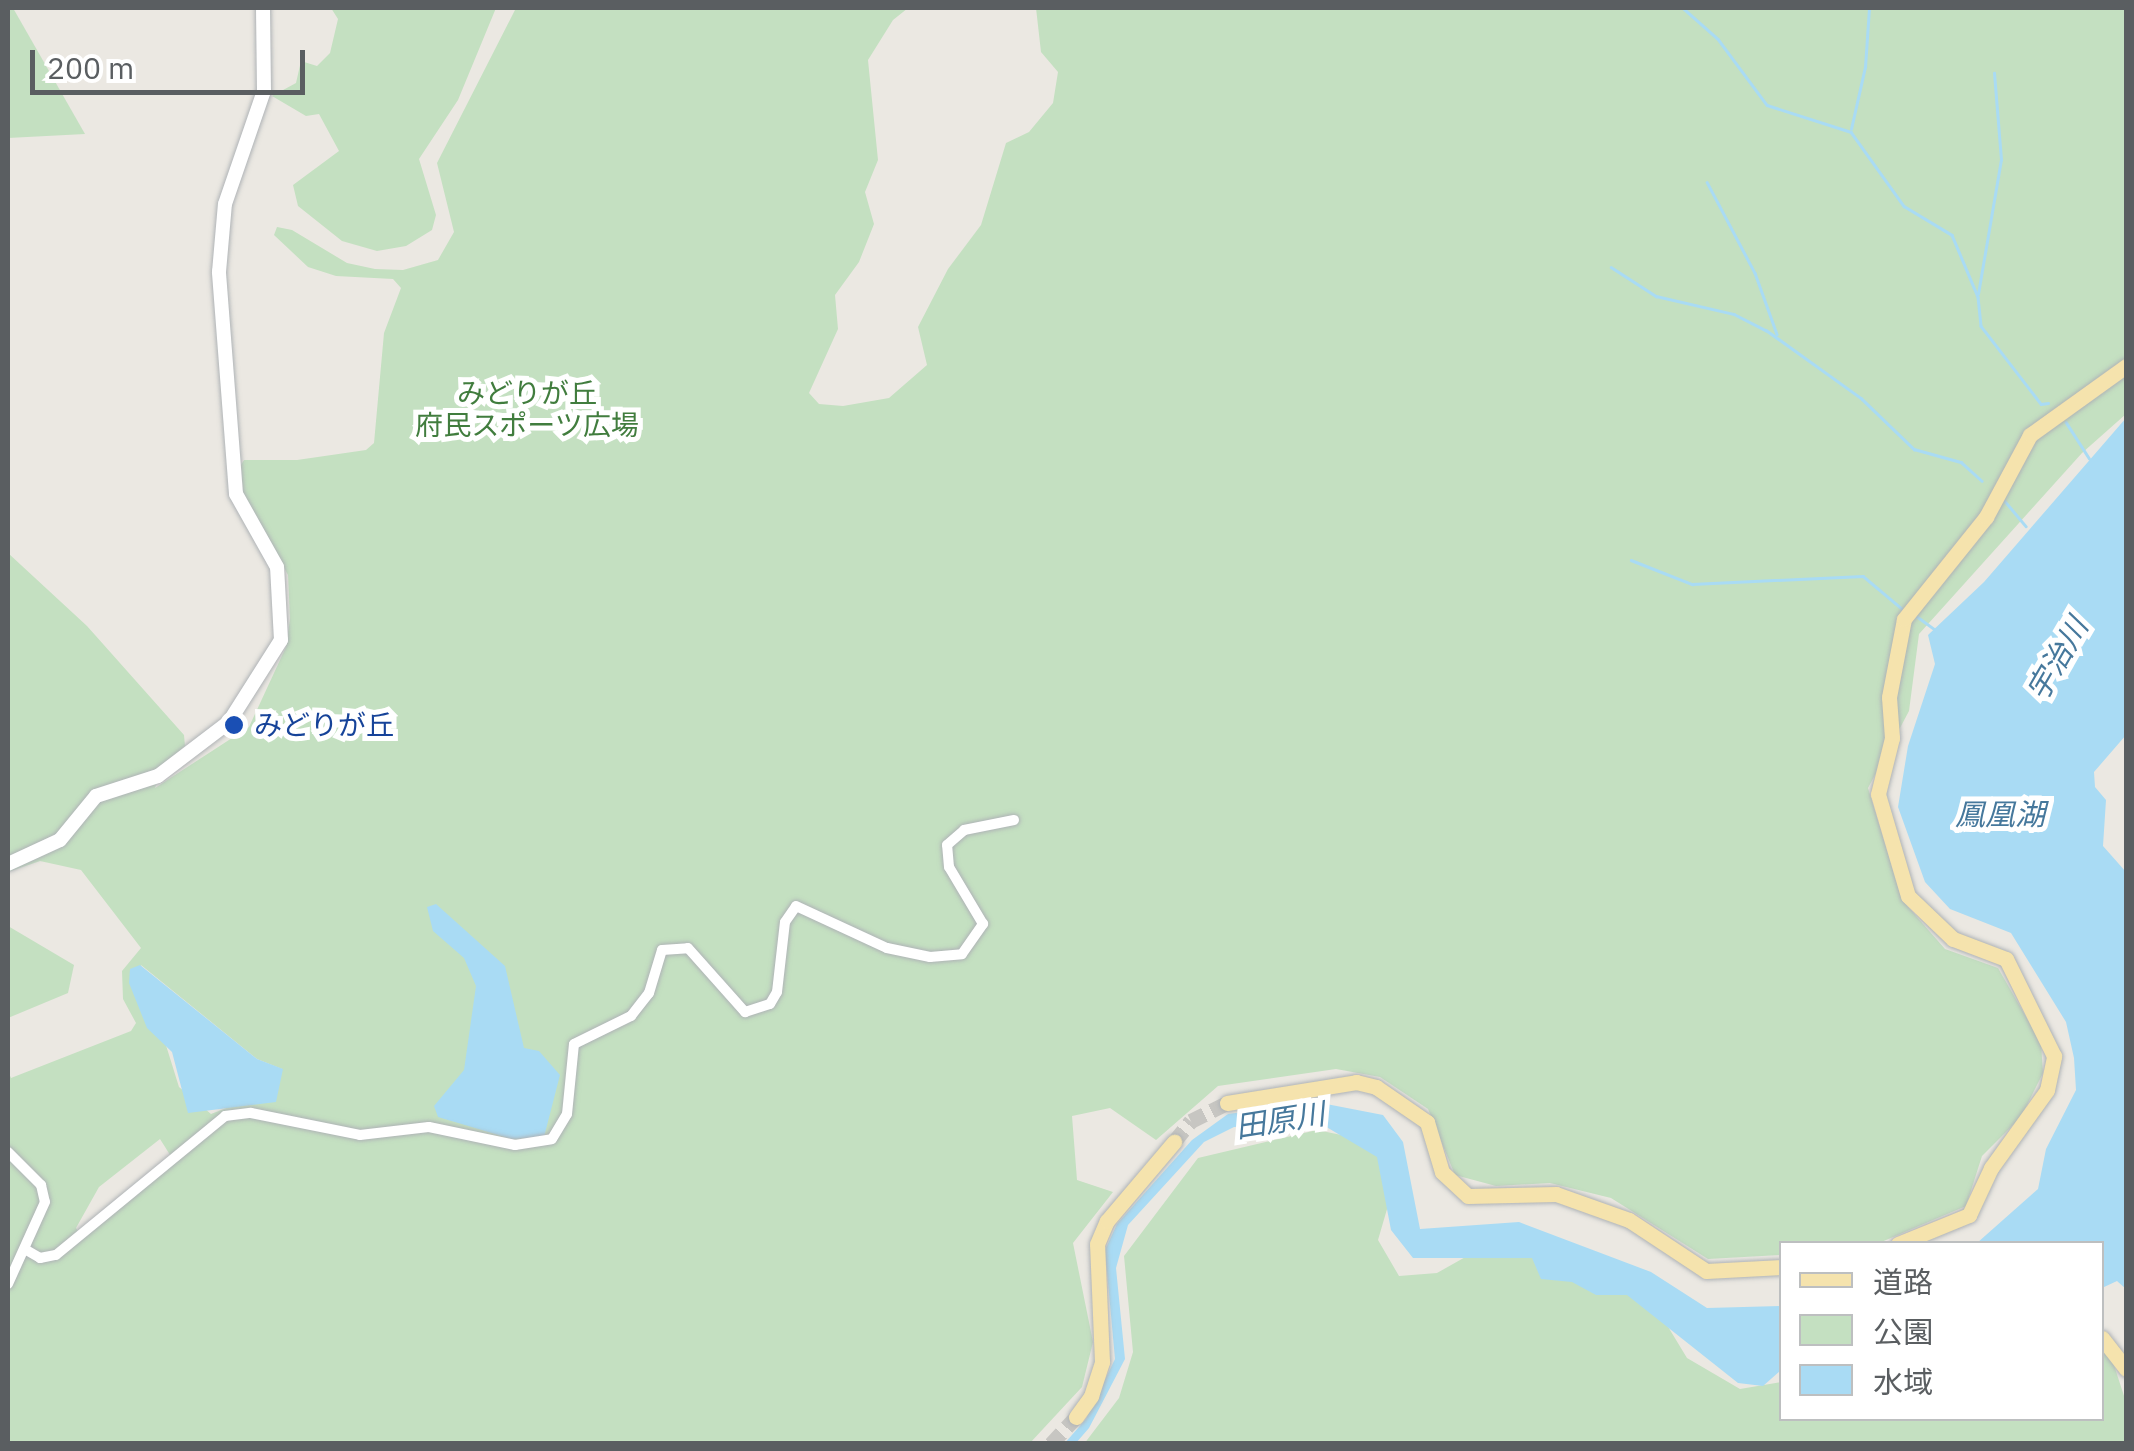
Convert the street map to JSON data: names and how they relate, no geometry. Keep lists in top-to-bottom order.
{
  "water": ["宇治川", "鳳凰湖", "田原川"],
  "parks": ["みどりが丘 府民スポーツ広場"],
  "places": ["みどりが丘"],
  "legend": ["道路", "公園", "水域"],
  "scale_bar": "200 m"
}
